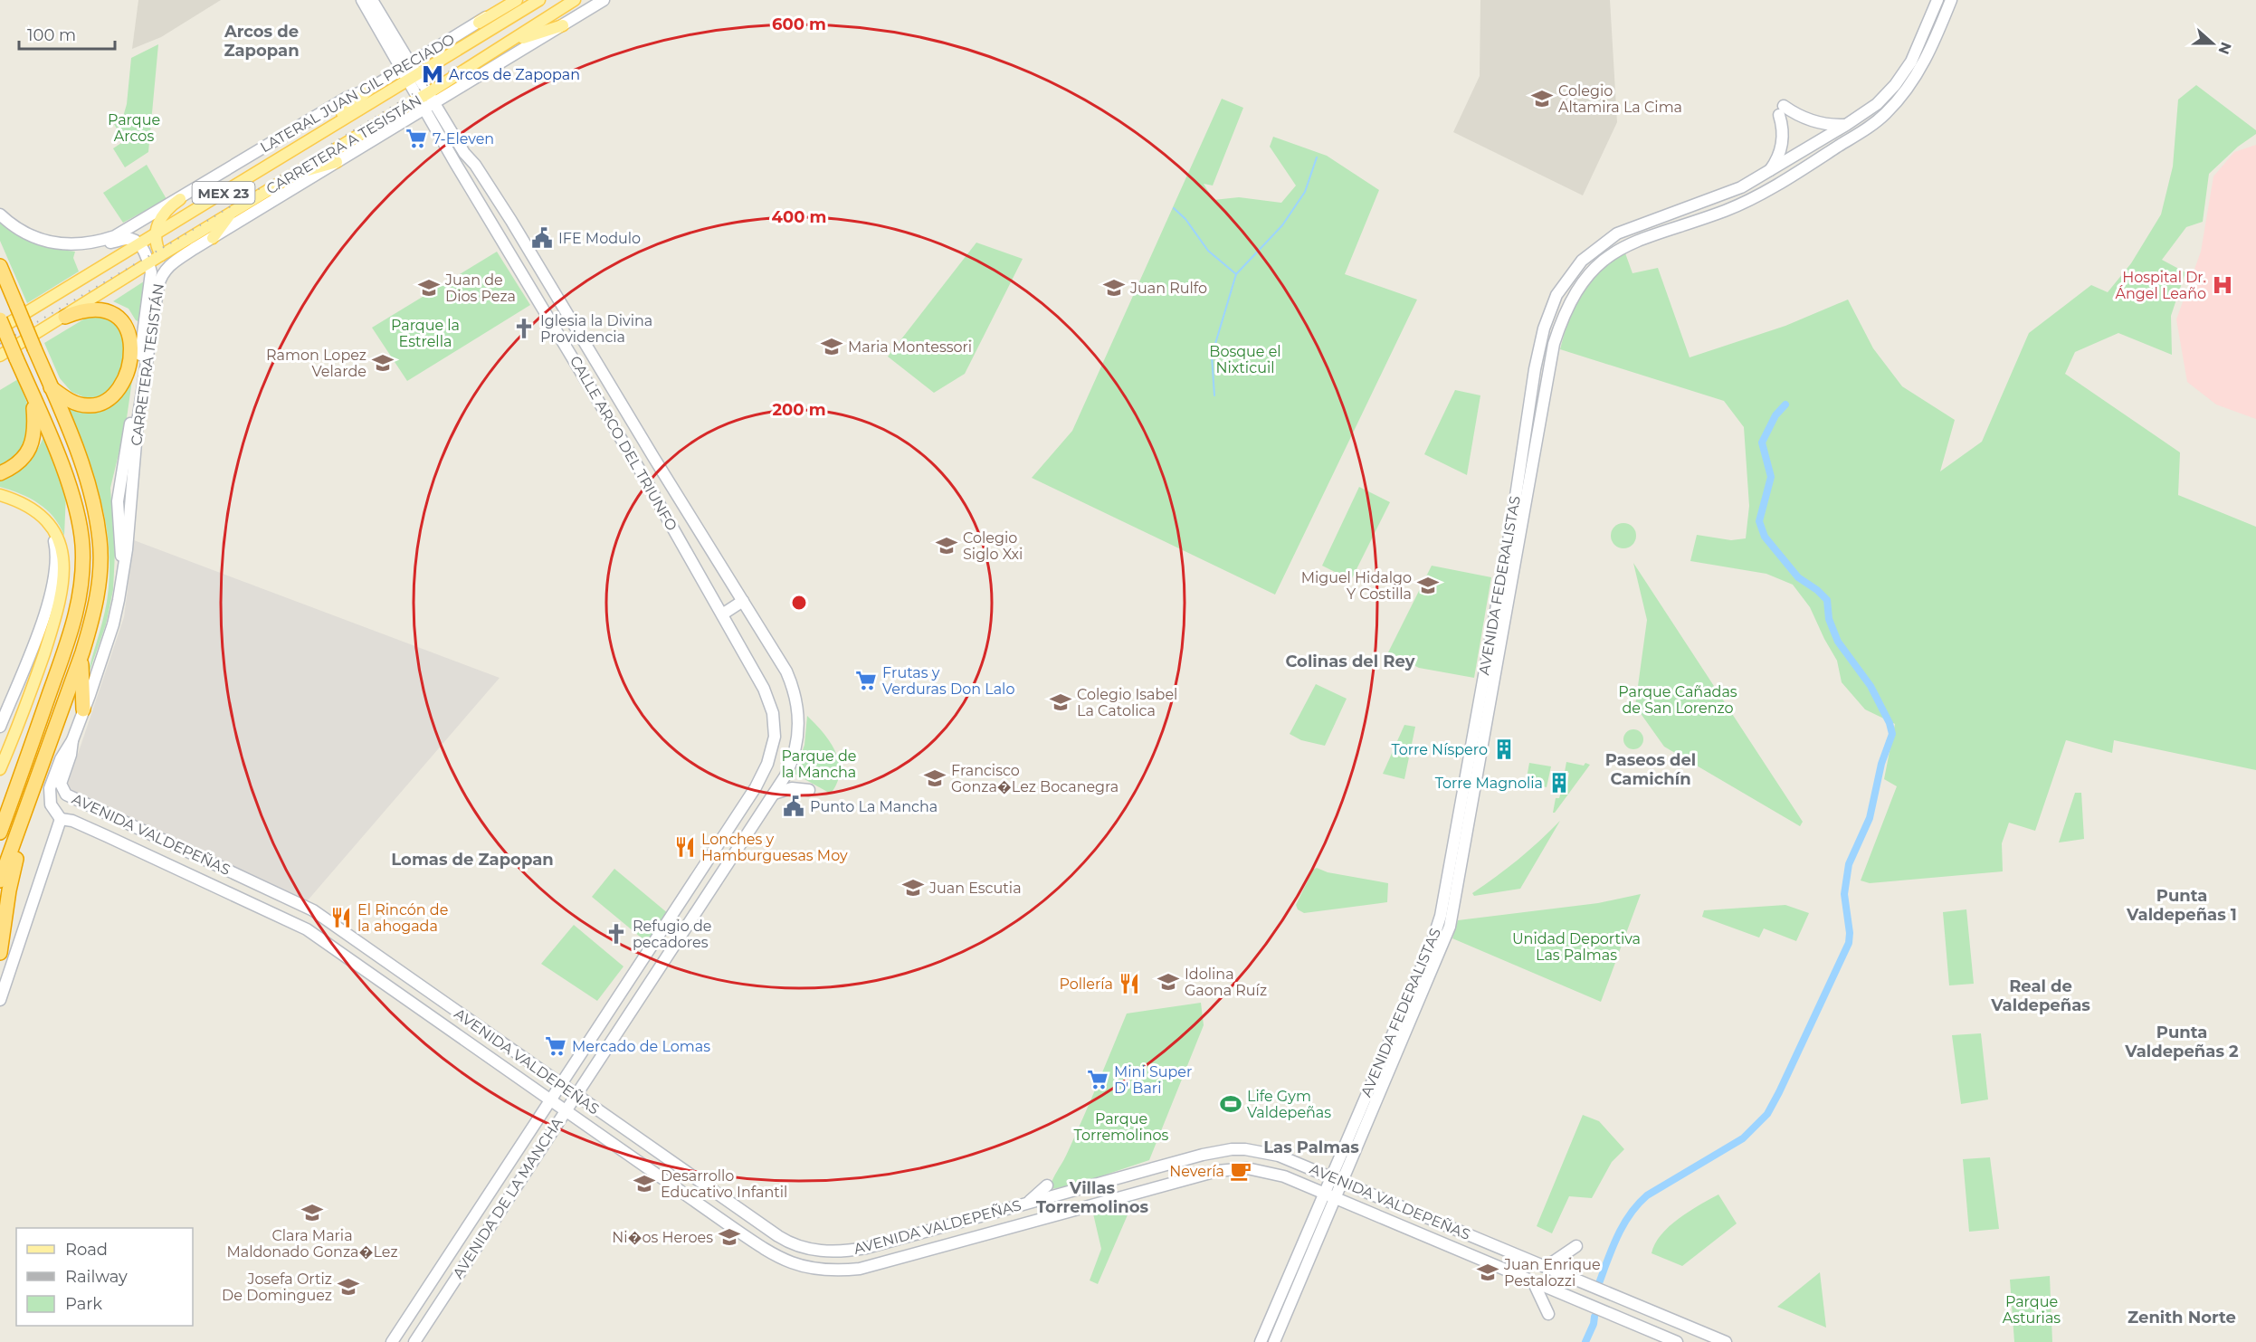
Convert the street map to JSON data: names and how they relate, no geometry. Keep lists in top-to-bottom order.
{
  "streets": {
    "main road": ["CARRETERA A TESISTÁN", "MEX 23"],
    "street": [
      "LATERAL JUAN GIL PRECIADO",
      "CARRETERA TESISTÁN",
      "CALLE ARCO DEL TRIUNFO",
      "AVENIDA FEDERALISTAS",
      "AVENIDA VALDEPEÑAS",
      "AVENIDA DE LA MANCHA"
    ]
  },
  "crossings": [
    ["LATERAL JUAN GIL PRECIADO", "CARRETERA A TESISTÁN"],
    ["LATERAL JUAN GIL PRECIADO", "CALLE ARCO DEL TRIUNFO"],
    ["CARRETERA A TESISTÁN", "CARRETERA TESISTÁN"],
    ["CARRETERA A TESISTÁN", "CALLE ARCO DEL TRIUNFO"],
    ["CARRETERA TESISTÁN", "CALLE ARCO DEL TRIUNFO"],
    ["CARRETERA TESISTÁN", "AVENIDA VALDEPEÑAS"],
    ["CALLE ARCO DEL TRIUNFO", "AVENIDA DE LA MANCHA"],
    ["AVENIDA FEDERALISTAS", "AVENIDA VALDEPEÑAS"],
    ["AVENIDA VALDEPEÑAS", "AVENIDA DE LA MANCHA"]
  ],
  "districts": [
    "Arcos de Zapopan",
    "Colinas del Rey",
    "Paseos del Camichín",
    "Lomas de Zapopan",
    "Punta Valdepeñas 1",
    "Real de Valdepeñas",
    "Punta Valdepeñas 2",
    "Las Palmas",
    "Villas Torremolinos",
    "Zenith Norte"
  ],
  "parks": [
    "Parque Arcos",
    "Parque la Estrella",
    "Bosque el Nixticuil",
    "Parque Cañadas de San Lorenzo",
    "Parque de la Mancha",
    "Unidad Deportiva Las Palmas",
    "Parque Torremolinos",
    "Parque Asturias"
  ],
  "places": {
    "metro station": ["Arcos de Zapopan"],
    "school or university": [
      "Colegio Altamira La Cima",
      "Juan de Dios Peza",
      "Juan Rulfo",
      "Maria Montessori",
      "Ramon Lopez Velarde",
      "Colegio Siglo Xxi",
      "Miguel Hidalgo Y Costilla",
      "Colegio Isabel La Catolica",
      "Francisco Gonza�Lez Bocanegra",
      "Juan Escutia",
      "Idolina Gaona Ruíz",
      "Desarrollo Educativo Infantil",
      "Clara Maria Maldonado Gonza�Lez",
      "Ni�os Heroes",
      "Juan Enrique Pestalozzi",
      "Josefa Ortiz De Dominguez"
    ],
    "supermarket": [
      "7-Eleven",
      "Frutas y Verduras Don Lalo",
      "Mercado de Lomas",
      "Mini Super D' Bari"
    ],
    "public building": ["IFE Modulo", "Punto La Mancha"],
    "hospital": ["Hospital Dr. Ángel Leaño"],
    "church": ["Iglesia la Divina Providencia", "Refugio de pecadores"],
    "building": ["Torre Níspero", "Torre Magnolia"],
    "restaurant": ["Lonches y Hamburguesas Moy", "El Rincón de la ahogada", "Pollería"],
    "sports": ["Life Gym Valdepeñas"],
    "cafe": ["Nevería"]
  },
  "legend": ["Road", "Railway", "Park"],
  "scale_bar": "100 m",
  "north": "right",
  "rings": ["600 m", "400 m", "200 m"]
}
